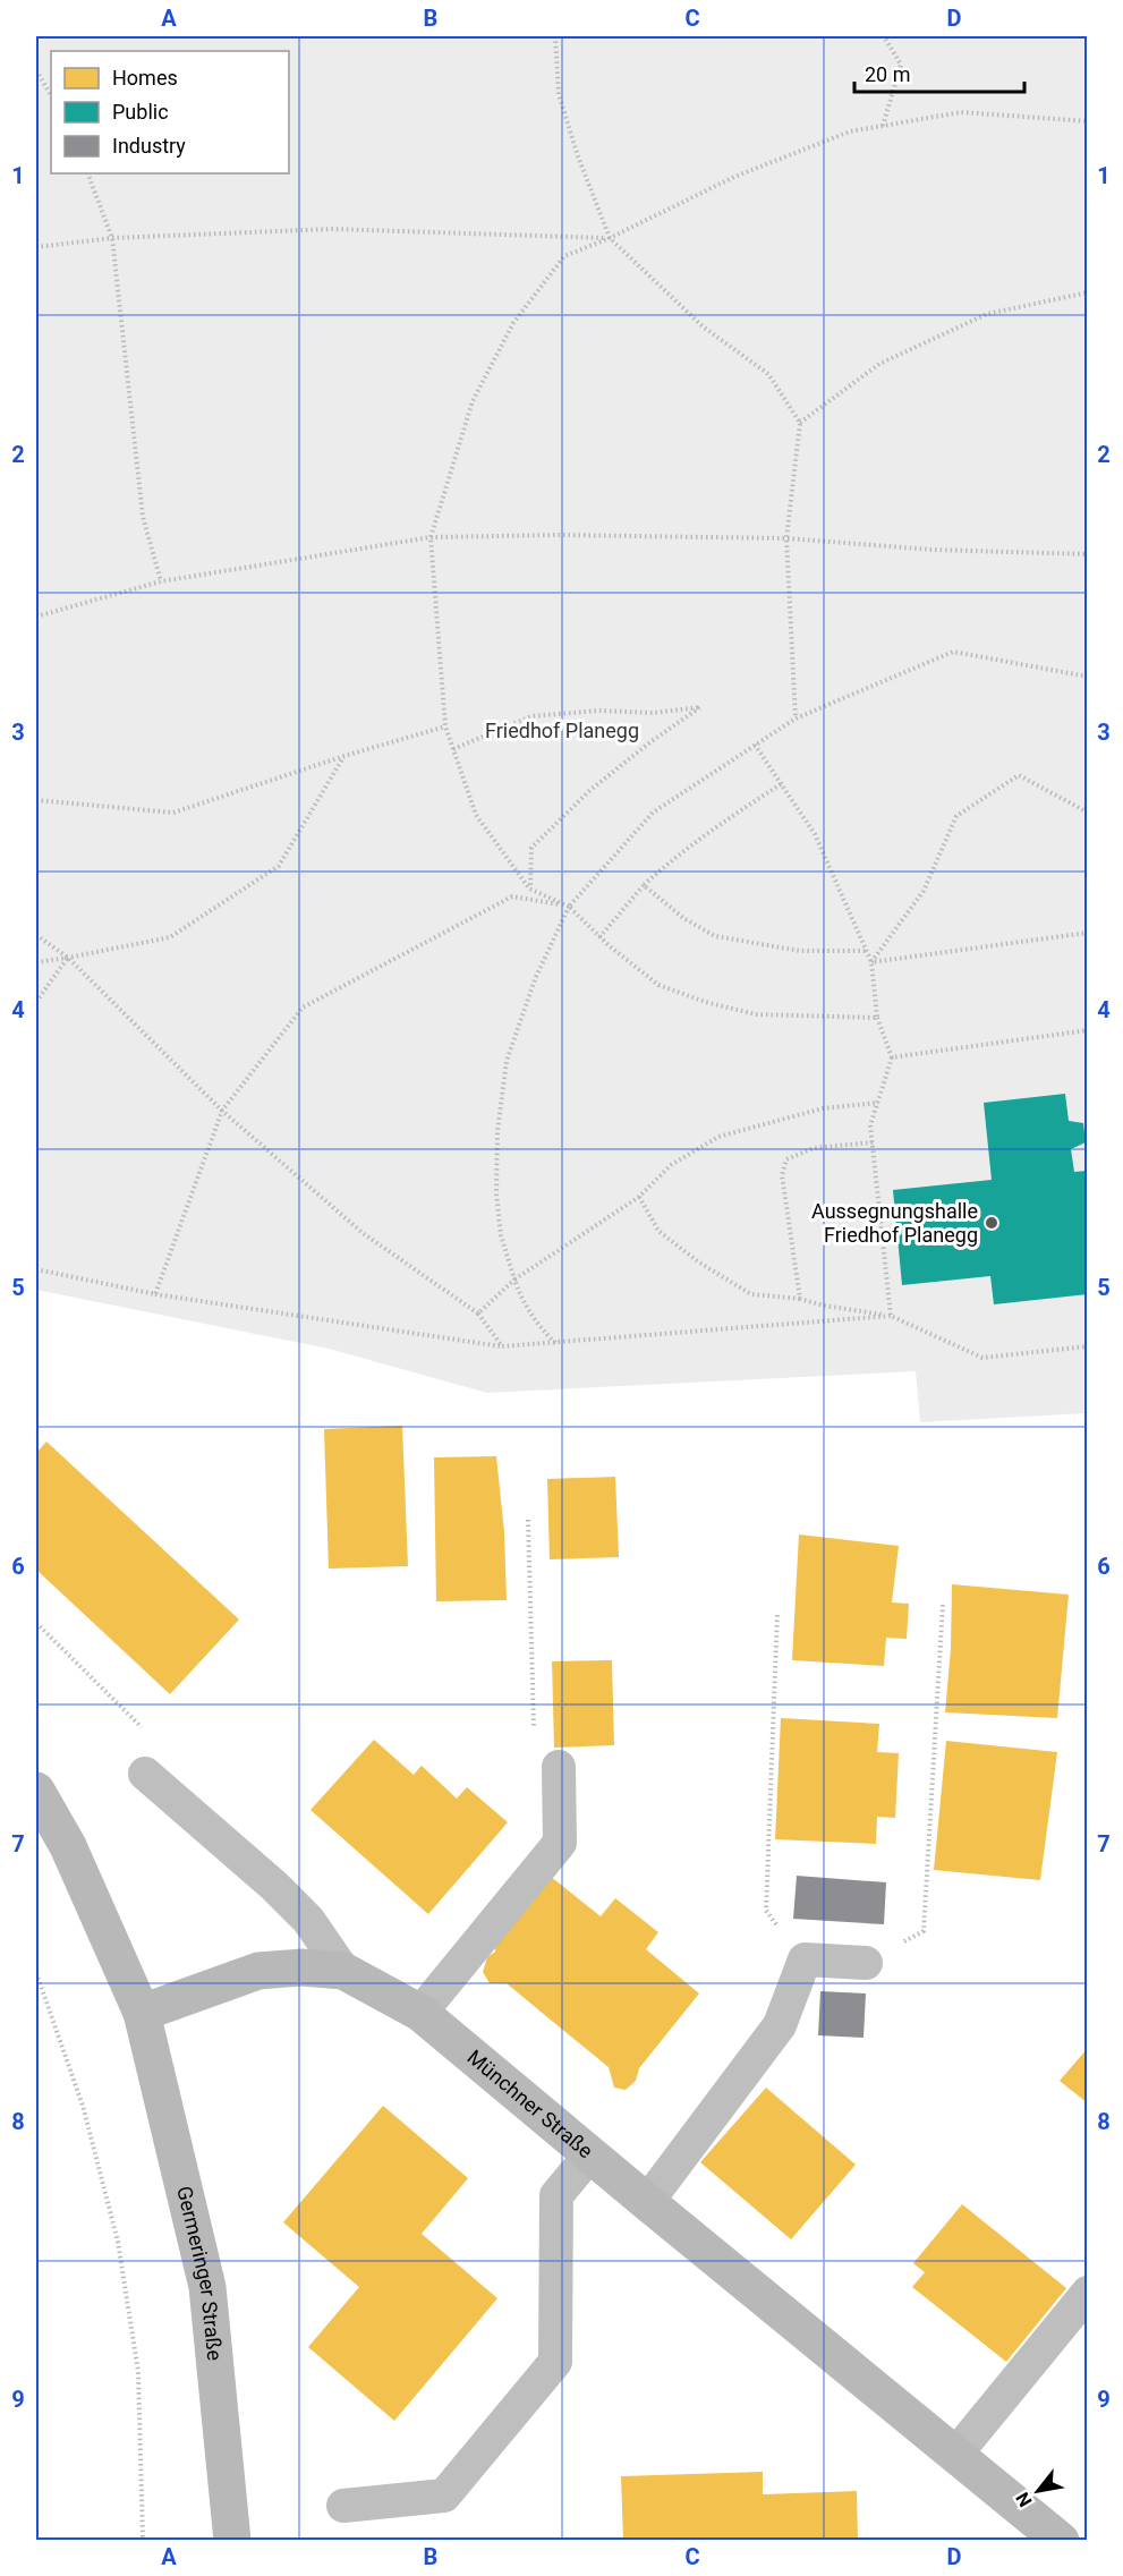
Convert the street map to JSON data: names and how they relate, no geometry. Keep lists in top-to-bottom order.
{
  "streets": {
    "main road": ["Münchner Straße", "Germeringer Straße"]
  },
  "crossings": [
    ["Münchner Straße", "Germeringer Straße"]
  ],
  "parks": ["Friedhof Planegg"],
  "places": ["Aussegnungshalle Friedhof Planegg"],
  "legend": ["Homes", "Public", "Industry"],
  "scale_bar": "20 m",
  "north": "bottom left",
  "grid": {
    "columns": [
      "A",
      "B",
      "C",
      "D"
    ],
    "rows": [
      "1",
      "2",
      "3",
      "4",
      "5",
      "6",
      "7",
      "8",
      "9"
    ]
  }
}
